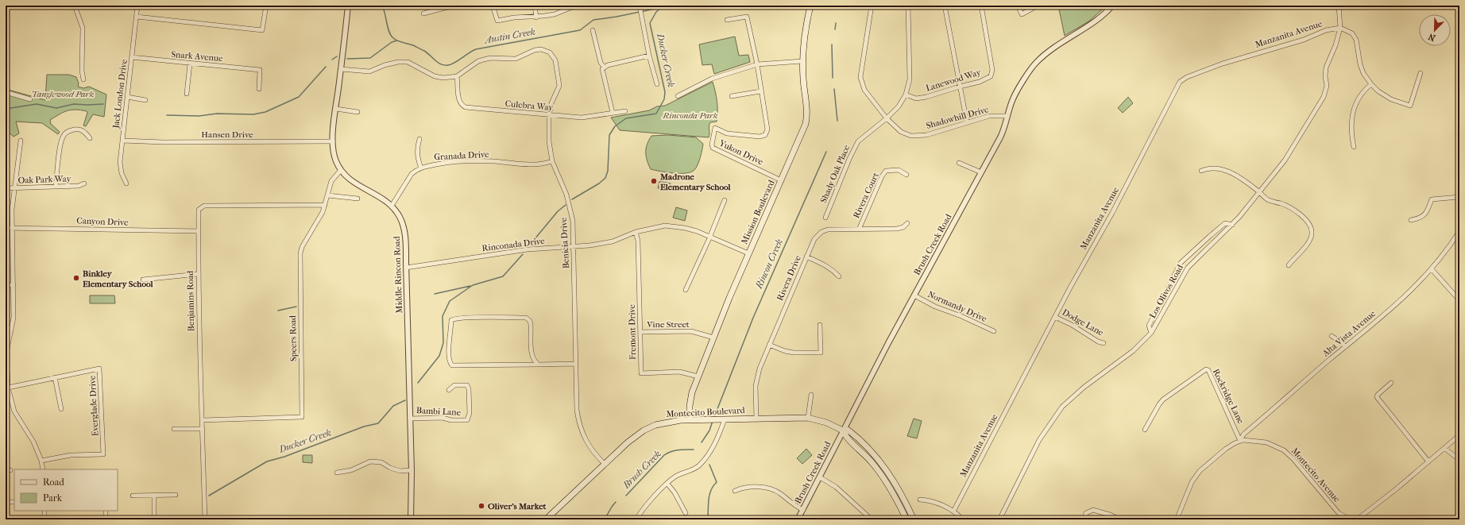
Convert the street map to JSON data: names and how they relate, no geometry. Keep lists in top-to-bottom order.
{
  "streets": {
    "main road": ["Mission Boulevard", "Montecito Boulevard"],
    "street": [
      "Manzanita Avenue",
      "Snark Avenue",
      "Lanewood Way",
      "Jack London Drive",
      "Culebra Way",
      "Shadowhill Drive",
      "Hansen Drive",
      "Yukon Drive",
      "Granada Drive",
      "Shady Oak Place",
      "Oak Park Way",
      "Rivera Court",
      "Canyon Drive",
      "Benicia Drive",
      "Rinconada Drive",
      "Brush Creek Road",
      "Middle Rincon Road",
      "Rivera Drive",
      "Los Olivos Road",
      "Benjamins Road",
      "Normandy Drive",
      "Dodge Lane",
      "Vine Street",
      "Fremont Drive",
      "Alta Vista Avenue",
      "Speers Road",
      "Rockridge Lane",
      "Everglade Drive",
      "Bambi Lane",
      "Montecito Avenue"
    ]
  },
  "crossings": [
    ["Manzanita Avenue", "Los Olivos Road"],
    ["Manzanita Avenue", "Dodge Lane"],
    ["Snark Avenue", "Jack London Drive"],
    ["Lanewood Way", "Shady Oak Place"],
    ["Jack London Drive", "Hansen Drive"],
    ["Culebra Way", "Benicia Drive"],
    ["Shadowhill Drive", "Shady Oak Place"],
    ["Shadowhill Drive", "Brush Creek Road"],
    ["Hansen Drive", "Middle Rincon Road"],
    ["Yukon Drive", "Mission Boulevard"],
    ["Granada Drive", "Benicia Drive"],
    ["Granada Drive", "Middle Rincon Road"],
    ["Rivera Court", "Rivera Drive"],
    ["Mission Boulevard", "Rinconada Drive"],
    ["Mission Boulevard", "Vine Street"],
    ["Mission Boulevard", "Fremont Drive"],
    ["Mission Boulevard", "Montecito Boulevard"],
    ["Canyon Drive", "Benjamins Road"],
    ["Benicia Drive", "Rinconada Drive"],
    ["Benicia Drive", "Montecito Boulevard"],
    ["Rinconada Drive", "Middle Rincon Road"],
    ["Rinconada Drive", "Fremont Drive"],
    ["Brush Creek Road", "Normandy Drive"],
    ["Brush Creek Road", "Montecito Boulevard"],
    ["Middle Rincon Road", "Speers Road"],
    ["Middle Rincon Road", "Bambi Lane"],
    ["Rivera Drive", "Montecito Boulevard"],
    ["Benjamins Road", "Speers Road"],
    ["Vine Street", "Fremont Drive"],
    ["Alta Vista Avenue", "Rockridge Lane"],
    ["Alta Vista Avenue", "Montecito Avenue"],
    ["Rockridge Lane", "Montecito Avenue"]
  ],
  "water": [
    "Austin Creek",
    "Ducker Creek",
    "Rincon Creek",
    "Brush Creek"
  ],
  "parks": ["Tanglewood Park", "Rinconda Park"],
  "places": ["Madrone Elementary School", "Binkley Elementary School", "Oliver's Market"],
  "legend": ["Road", "Park"],
  "north": "bottom left"
}
